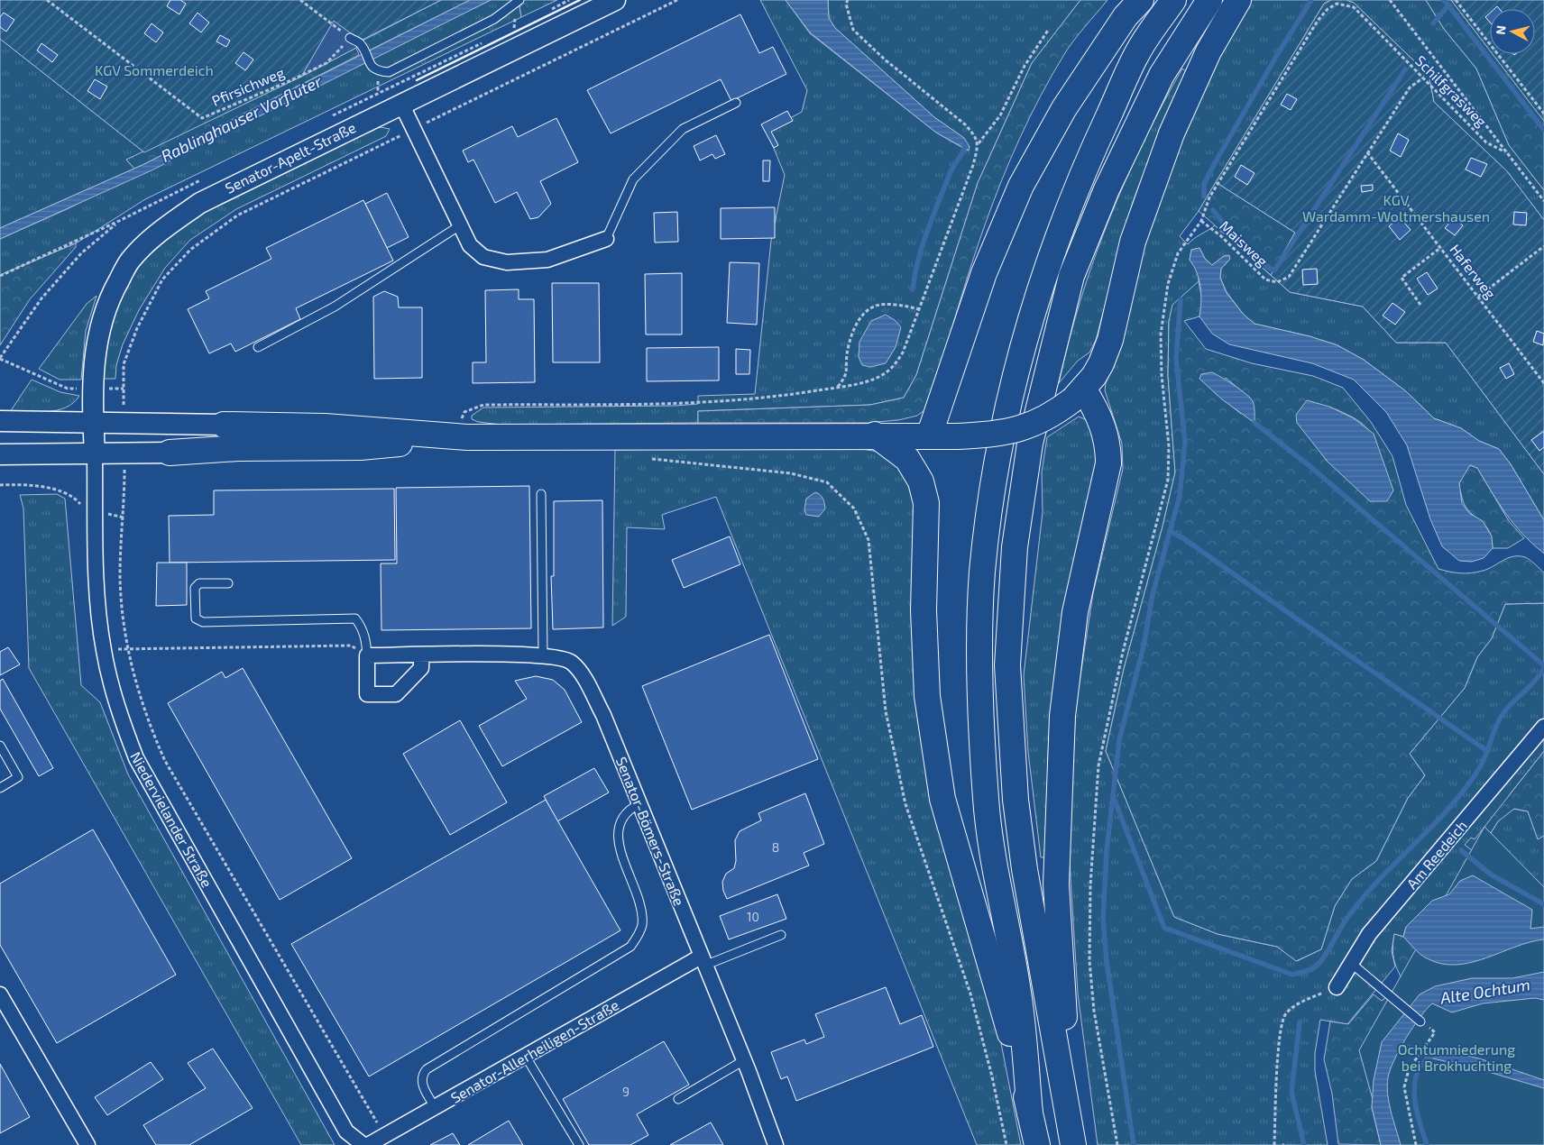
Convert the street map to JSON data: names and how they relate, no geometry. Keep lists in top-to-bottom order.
{
  "streets": {
    "street": [
      "Senator-Apelt-Straße",
      "Niedervielander Straße",
      "Senator-Bömers-Straße",
      "Am Reedeich",
      "Senator-Allerheiligen-Straße"
    ],
    "path": [
      "Pfirsichweg",
      "Schilfgrasweg",
      "Maisweg",
      "Haferweg"
    ]
  },
  "crossings": [
    ["Schilfgrasweg", "Maisweg"],
    ["Senator-Apelt-Straße", "Niedervielander Straße"],
    ["Maisweg", "Haferweg"],
    ["Senator-Bömers-Straße", "Senator-Allerheiligen-Straße"]
  ],
  "water": ["Rablinghauser Vorfluter", "Alte Ochtum"],
  "parks": ["KGV Sommerdeich", "KGV Wardamm-Woltmershausen", "Ochtumniederung bei Brokhuchting"],
  "house_numbers": ["8", "10", "9"],
  "north": "left"
}
